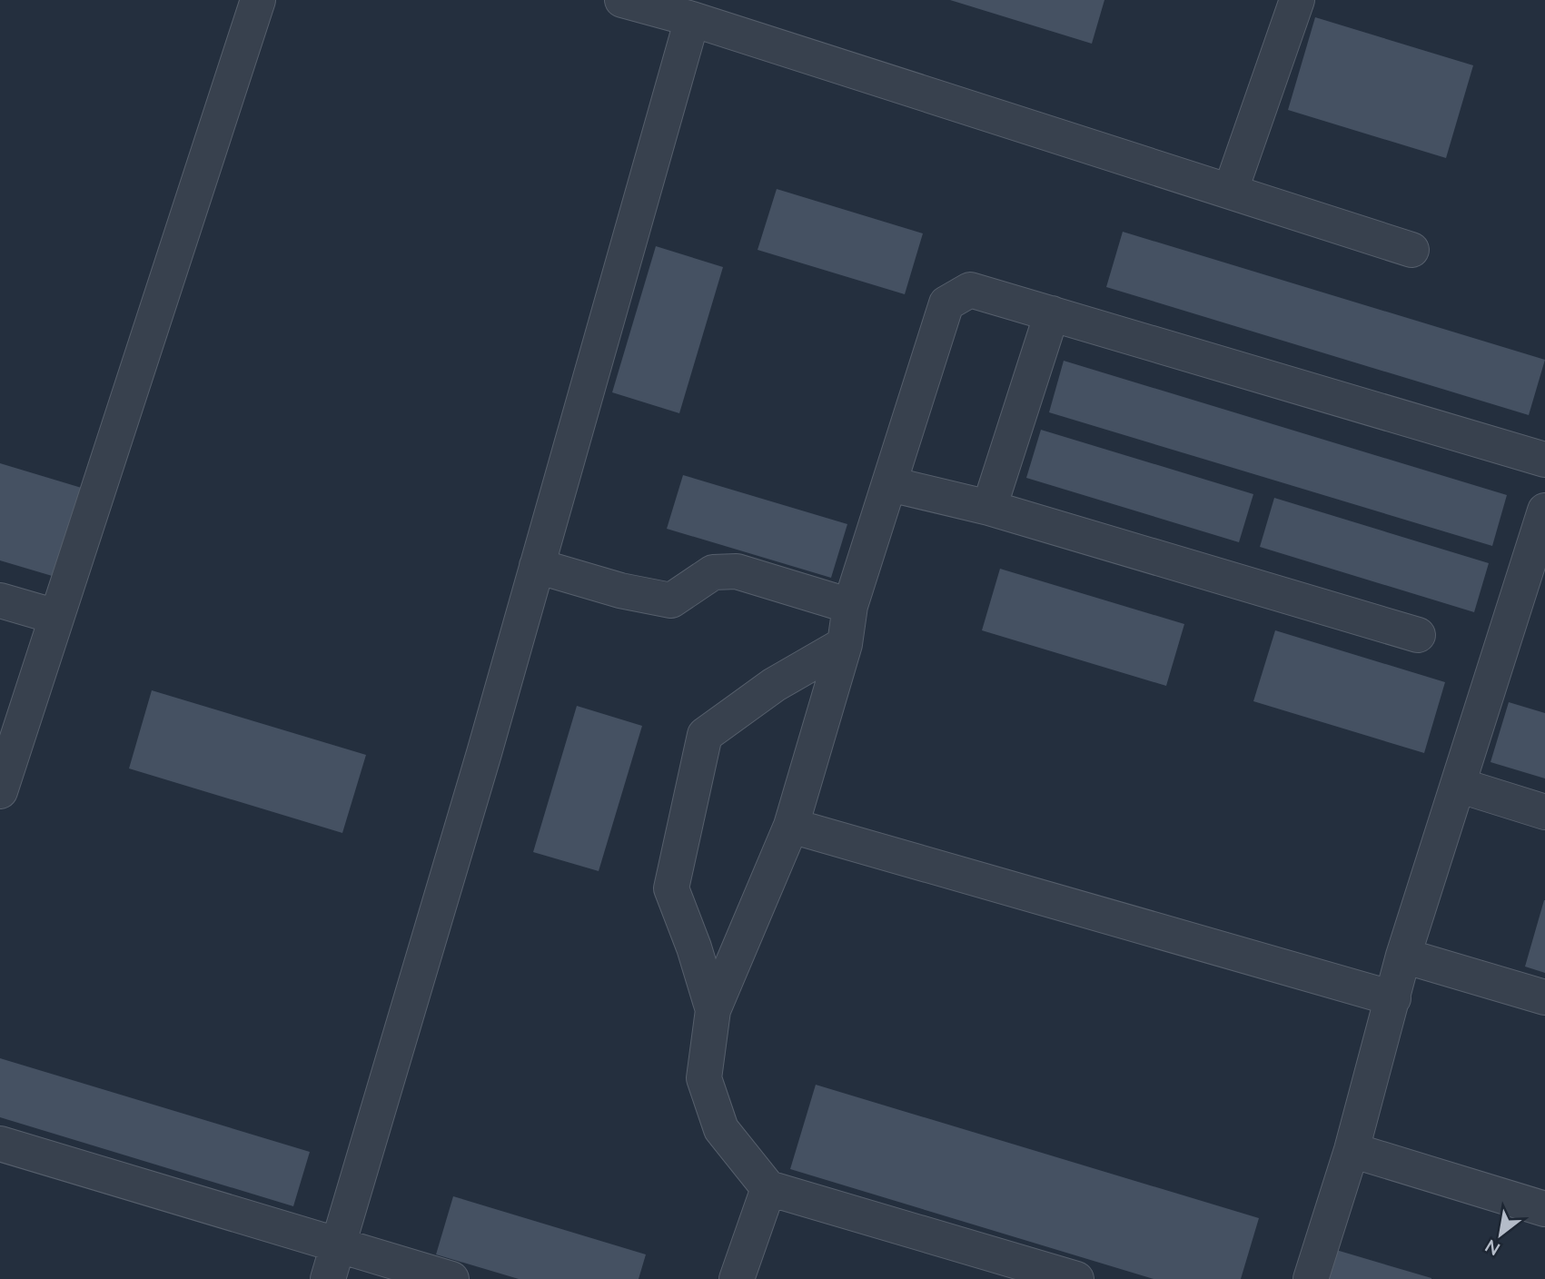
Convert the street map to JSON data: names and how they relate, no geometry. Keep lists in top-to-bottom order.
{
  "north": "bottom left"
}
